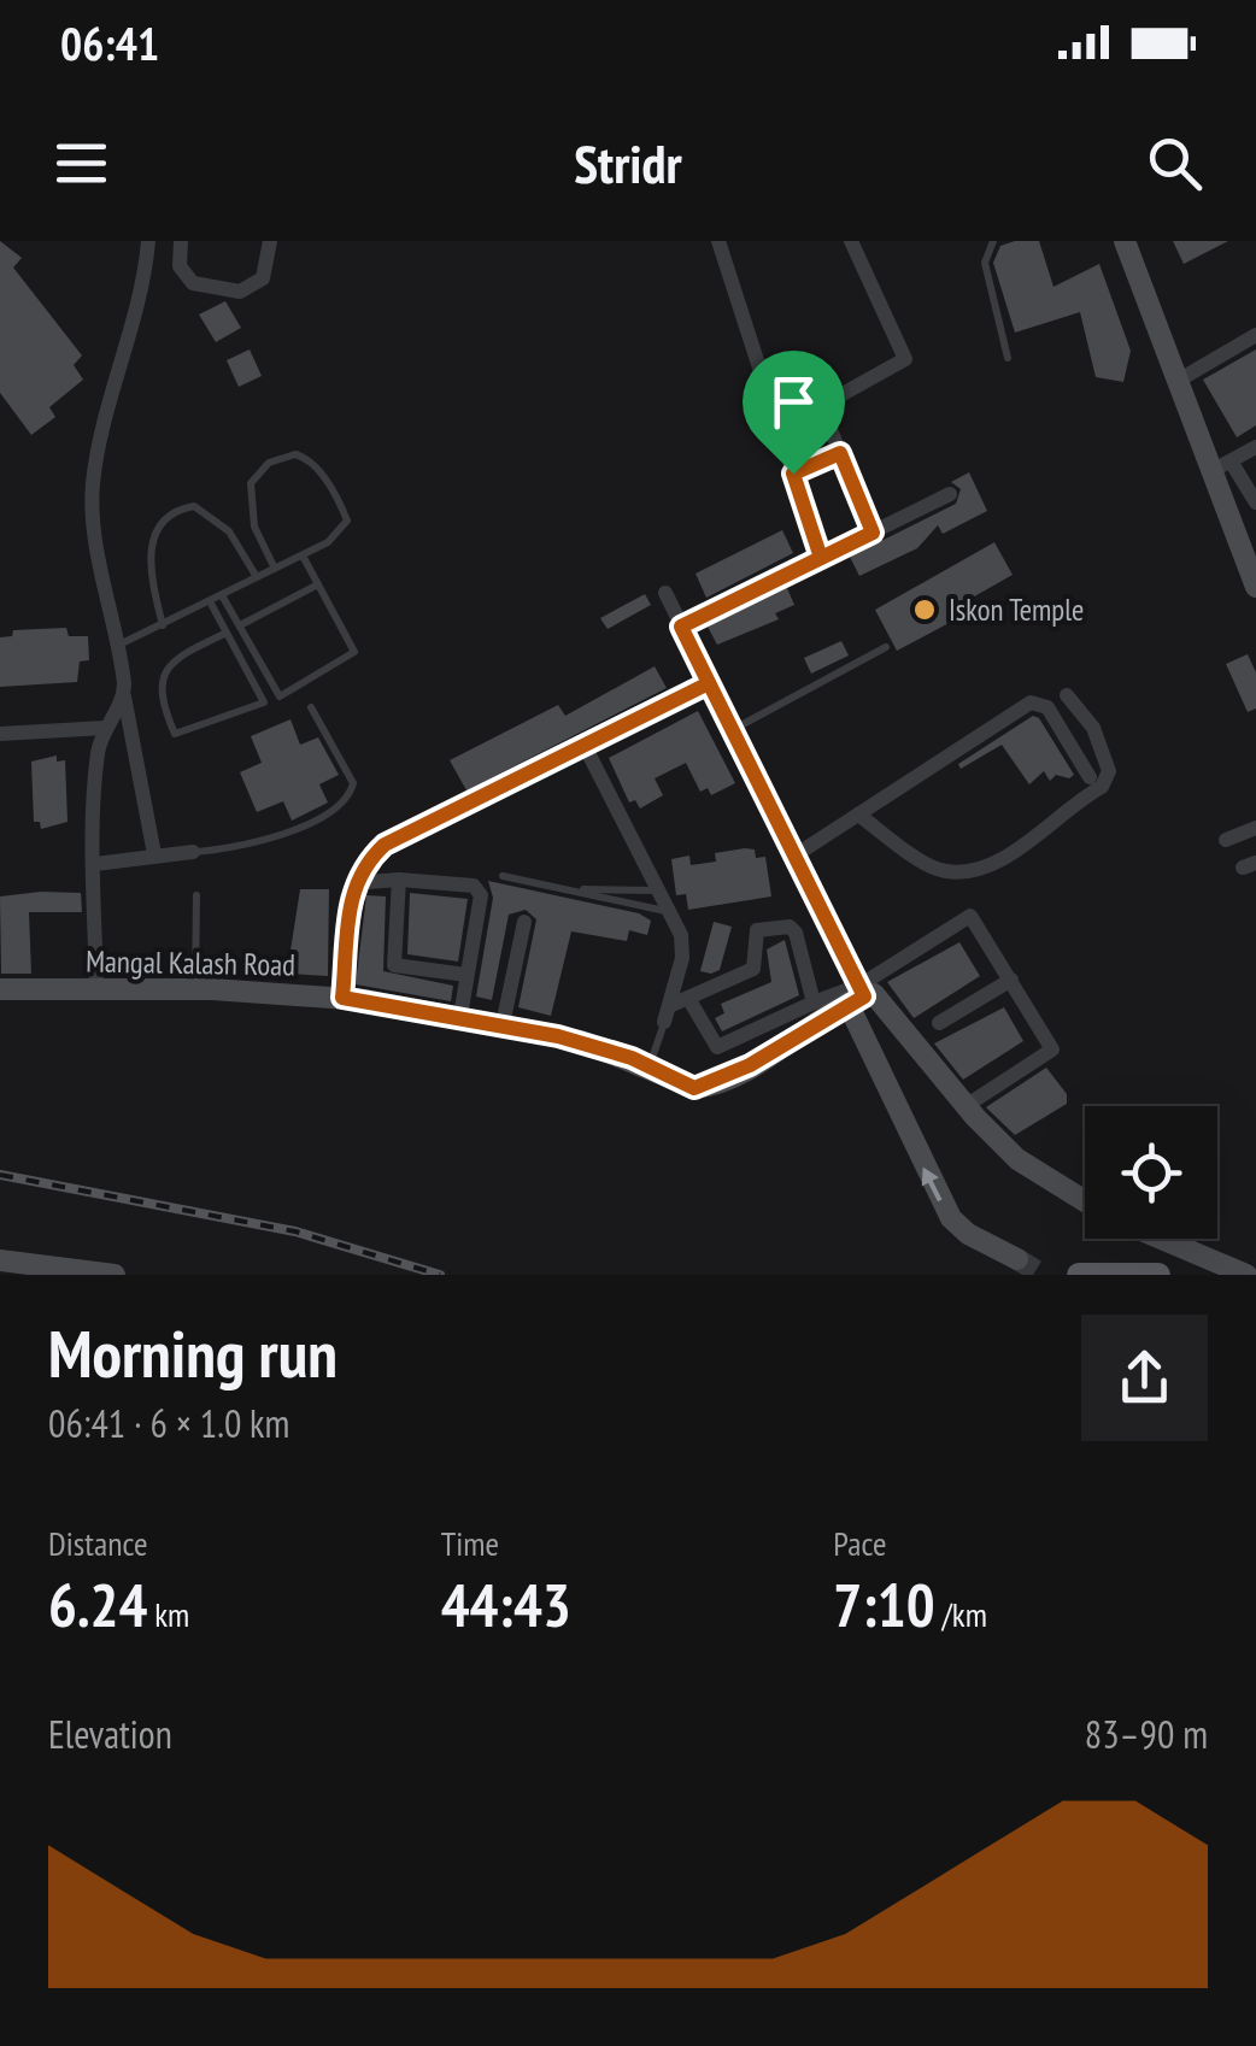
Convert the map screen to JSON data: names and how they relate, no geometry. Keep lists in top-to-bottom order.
{
  "streets": {
    "street": ["Mangal Kalash Road"]
  },
  "places": ["Iskon Temple"],
  "page": {
    "status": "06:41",
    "header": "Stridr",
    "heading": ["Morning run", "06:41 · 6 × 1.0 km"],
    "stats": [
      ["Distance", "6.24 km"],
      ["Time", "44:43"],
      ["Pace", "7:10 /km"]
    ],
    "chart": ["Elevation", "83–90 m"]
  }
}
